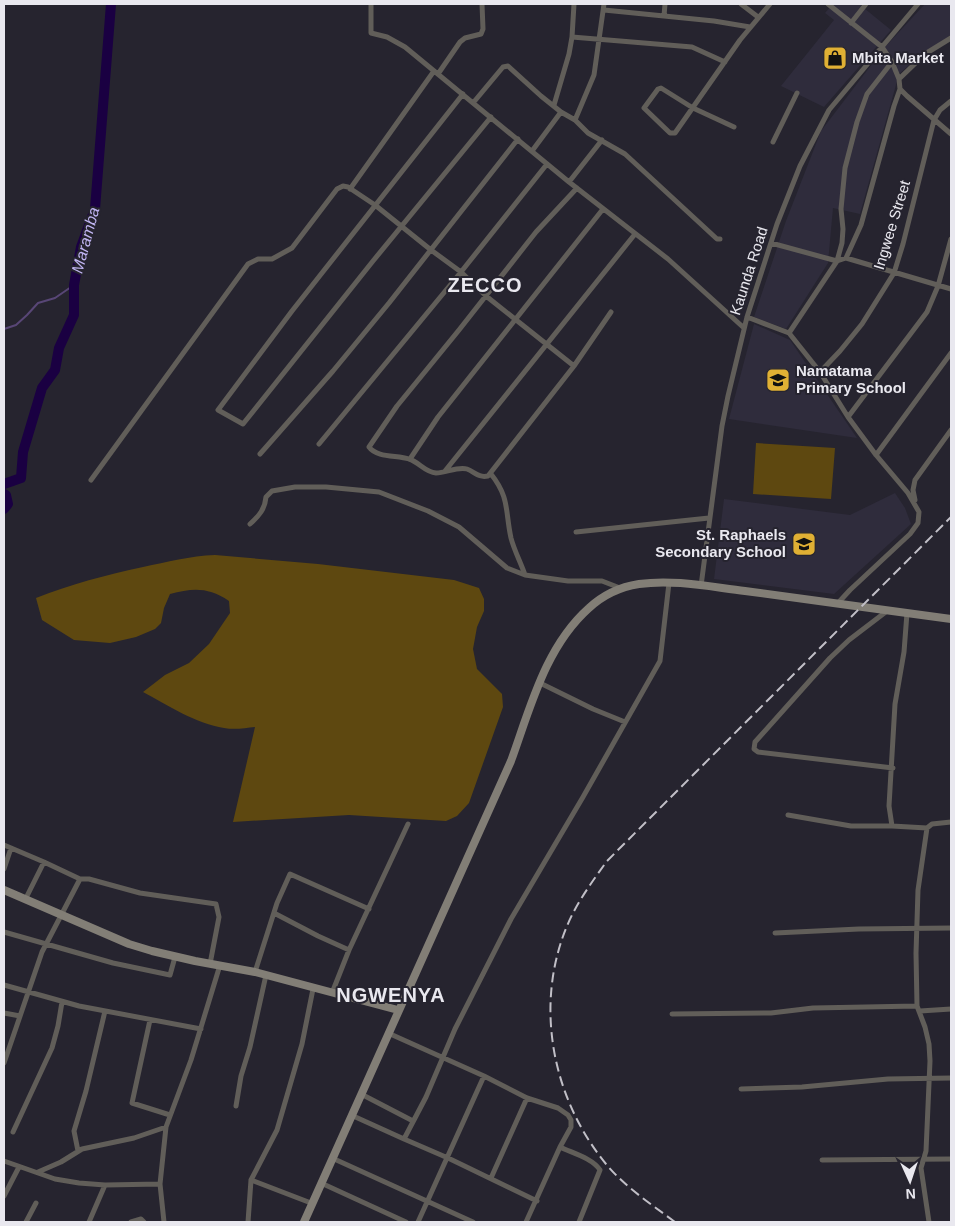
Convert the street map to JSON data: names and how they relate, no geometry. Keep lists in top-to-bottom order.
{
  "streets": {
    "street": ["Ingwee Street", "Kaunda Road"]
  },
  "districts": ["ZECCO", "NGWENYA"],
  "water": ["Maramba"],
  "places": {
    "shop": ["Mbita Market"],
    "school or university": ["Namatama Primary School", "St. Raphaels Secondary School"]
  },
  "north": "bottom"
}
